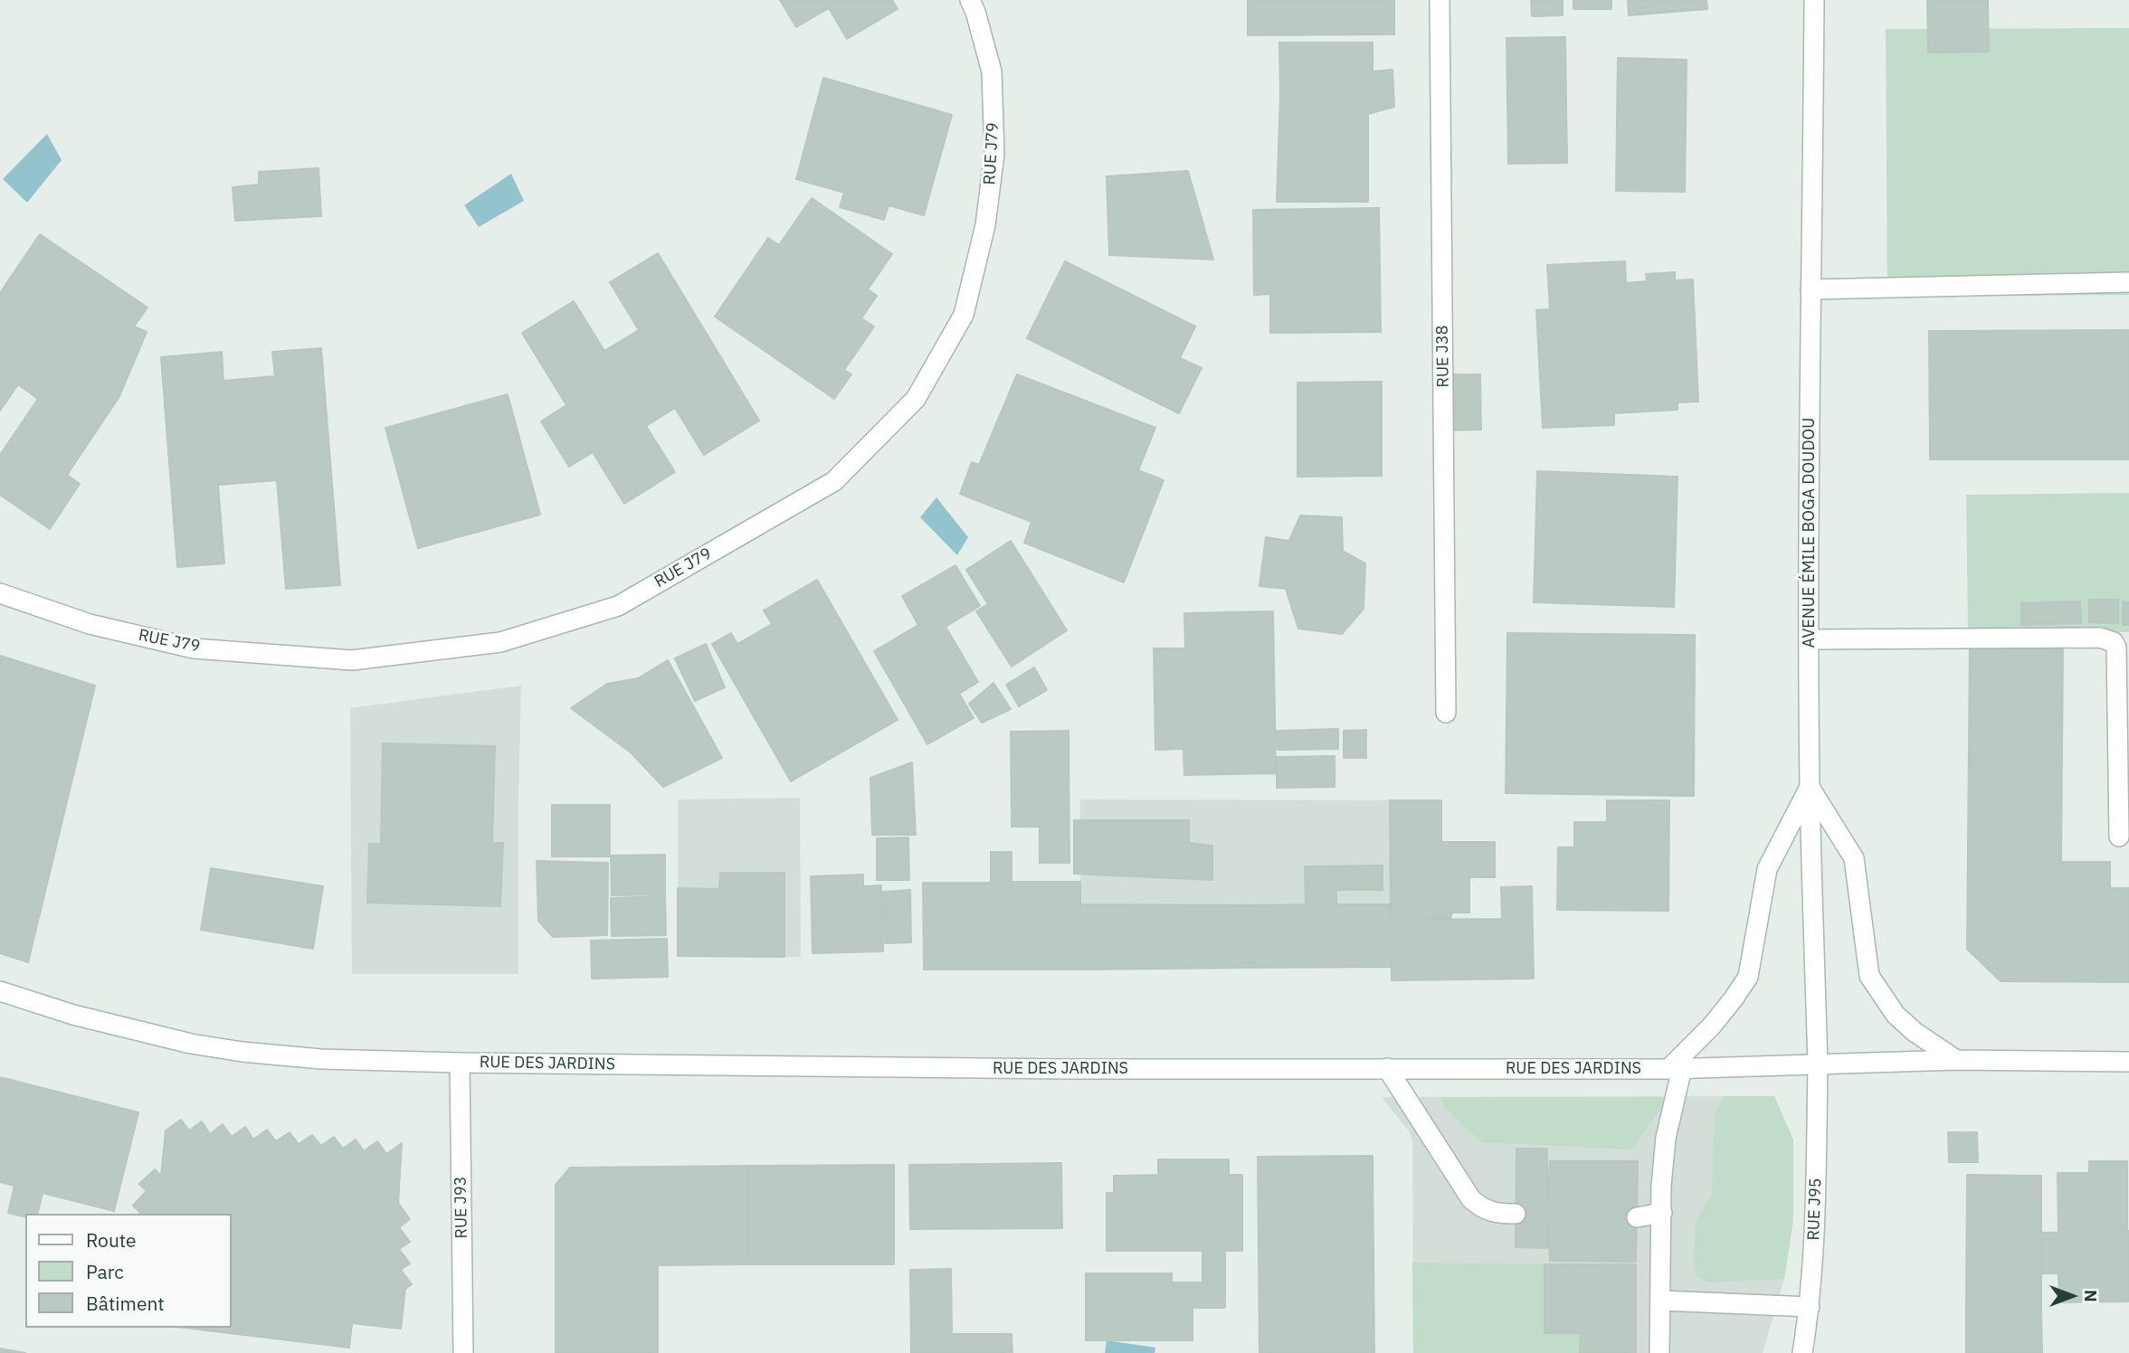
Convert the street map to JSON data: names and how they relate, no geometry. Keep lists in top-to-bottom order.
{
  "streets": {
    "street": [
      "RUE J79",
      "RUE J38",
      "AVENUE ÉMILE BOGA DOUDOU",
      "RUE DES JARDINS",
      "RUE J93",
      "RUE J95"
    ]
  },
  "crossings": [
    ["AVENUE ÉMILE BOGA DOUDOU", "RUE DES JARDINS"],
    ["AVENUE ÉMILE BOGA DOUDOU", "RUE J95"],
    ["RUE DES JARDINS", "RUE J93"],
    ["RUE DES JARDINS", "RUE J95"]
  ],
  "legend": ["Route", "Parc", "Bâtiment"],
  "north": "right"
}
